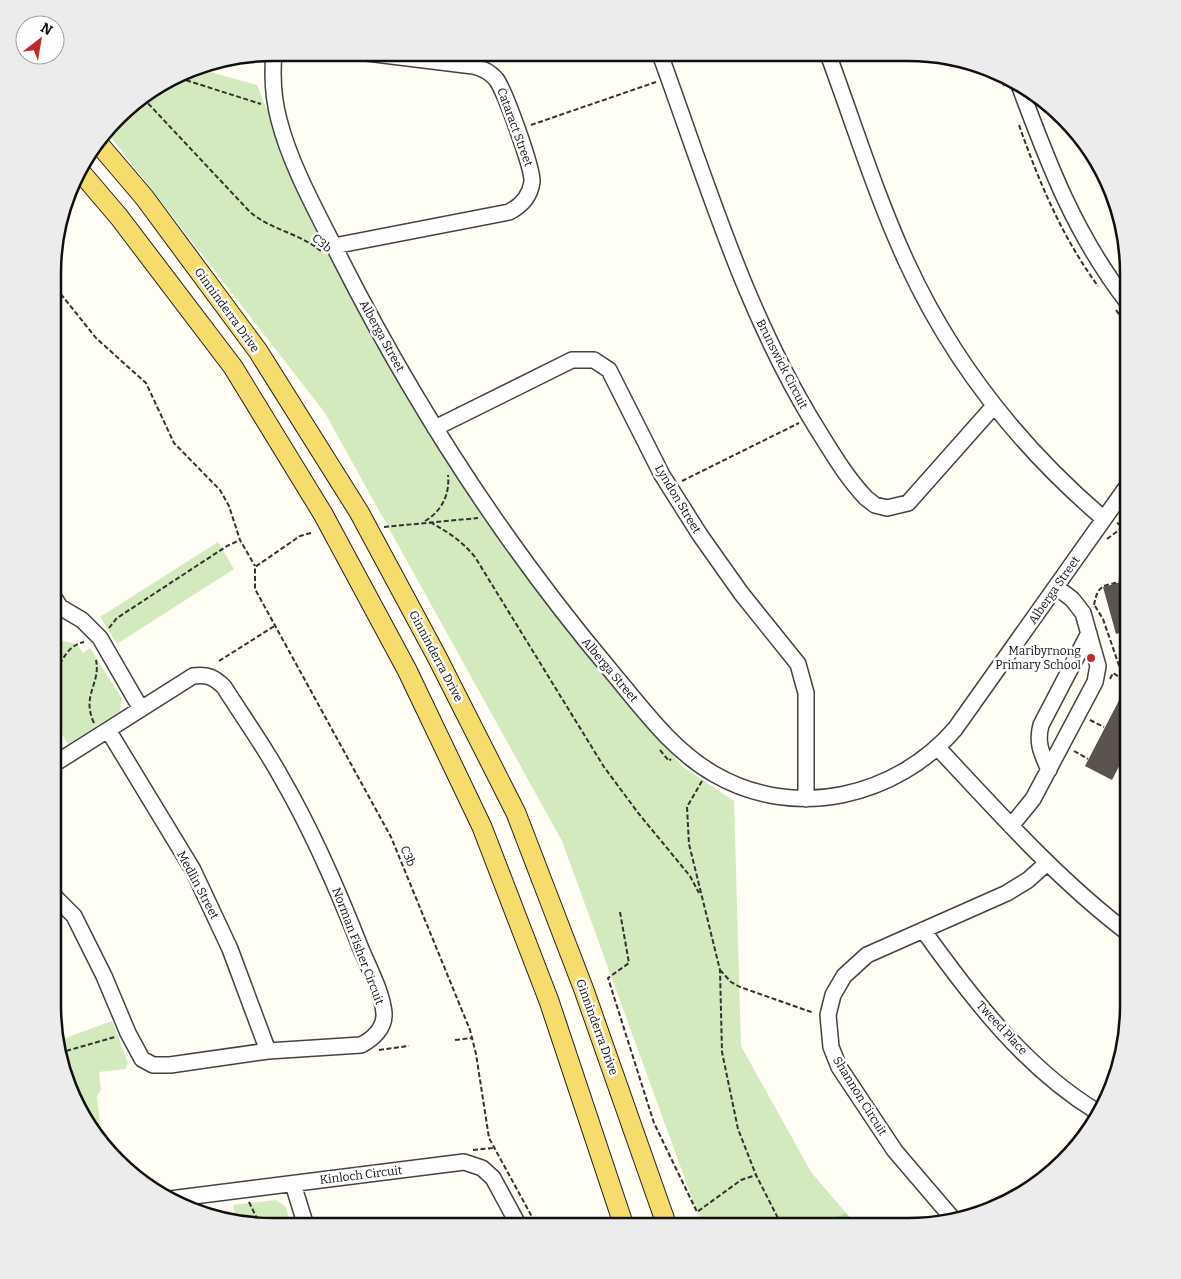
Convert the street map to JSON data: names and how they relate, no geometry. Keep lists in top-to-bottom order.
{
  "streets": {
    "main road": ["Ginninderra Drive"],
    "street": [
      "Cataract Street",
      "Alberga Street",
      "Brunswick Circuit",
      "Lyndon Street",
      "Medlin Street",
      "Norman Fisher Circuit",
      "Tweed Place",
      "Shannon Circuit",
      "Kinloch Circuit"
    ],
    "path": ["C3b"]
  },
  "crossings": [
    ["Cataract Street", "C3b"],
    ["Cataract Street", "Alberga Street"],
    ["C3b", "Alberga Street"],
    ["Alberga Street", "Lyndon Street"],
    ["Medlin Street", "Norman Fisher Circuit"],
    ["Tweed Place", "Shannon Circuit"]
  ],
  "places": ["Maribyrnong Primary School"],
  "north": "top right"
}
